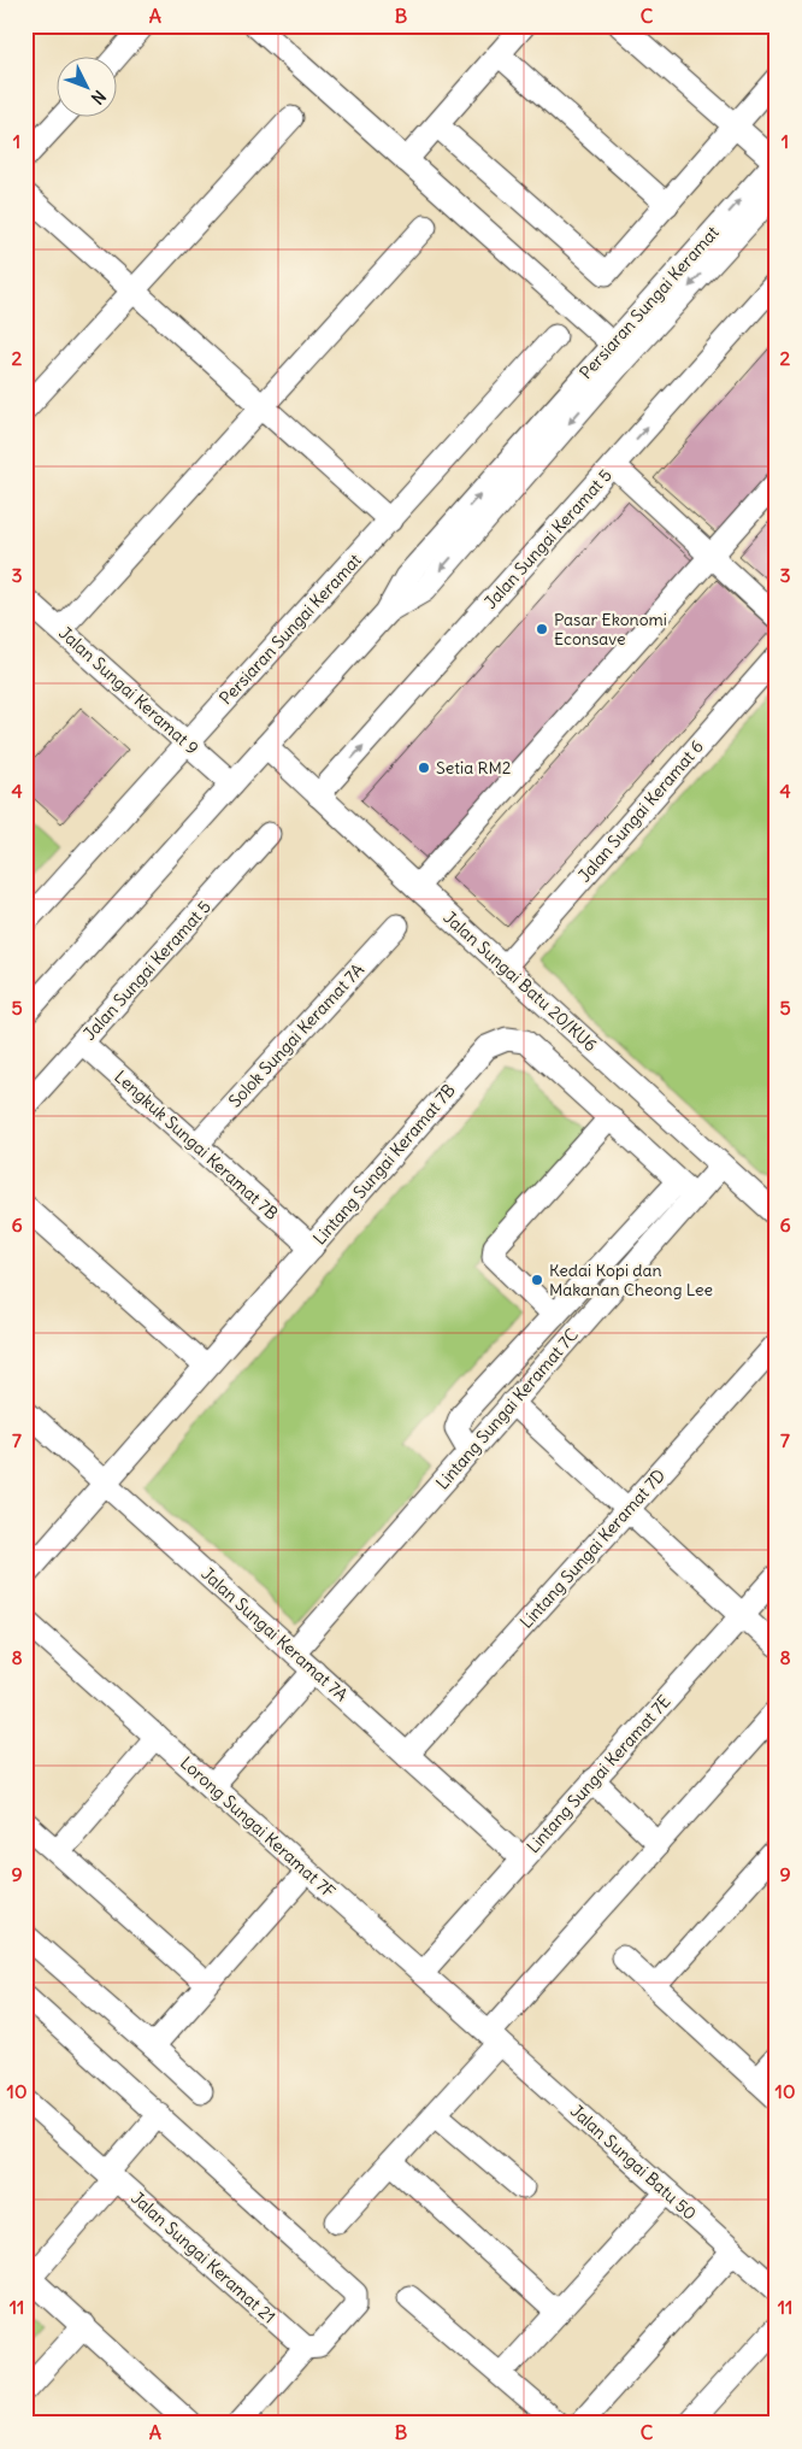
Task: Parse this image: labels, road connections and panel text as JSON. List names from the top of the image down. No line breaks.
{"streets":{"street":["Persiaran Sungai Keramat","Jalan Sungai Keramat 5","Jalan Sungai Keramat 9","Jalan Sungai Keramat 6","Jalan Sungai Batu 20/KU6","Solok Sungai Keramat 7A","Lengkuk Sungai Keramat 7B","Lintang Sungai Keramat 7B","Lintang Sungai Keramat 7C","Lintang Sungai Keramat 7D","Jalan Sungai Keramat 7A","Lintang Sungai Keramat 7E","Lorong Sungai Keramat 7F","Jalan Sungai Batu 50","Jalan Sungai Keramat 21"]},"crossings":[["Persiaran Sungai Keramat","Jalan Sungai Keramat 9"],["Persiaran Sungai Keramat","Jalan Sungai Batu 20/KU6"],["Jalan Sungai Keramat 5","Jalan Sungai Batu 20/KU6"],["Jalan Sungai Keramat 5","Lengkuk Sungai Keramat 7B"],["Jalan Sungai Keramat 6","Jalan Sungai Batu 20/KU6"],["Jalan Sungai Batu 20/KU6","Lintang Sungai Keramat 7C"],["Solok Sungai Keramat 7A","Lengkuk Sungai Keramat 7B"],["Lengkuk Sungai Keramat 7B","Lintang Sungai Keramat 7B"],["Lintang Sungai Keramat 7B","Lintang Sungai Keramat 7C"],["Lintang Sungai Keramat 7B","Jalan Sungai Keramat 7A"],["Lintang Sungai Keramat 7C","Jalan Sungai Keramat 7A"],["Lintang Sungai Keramat 7D","Jalan Sungai Keramat 7A"],["Jalan Sungai Keramat 7A","Lintang Sungai Keramat 7E"],["Lintang Sungai Keramat 7E","Lorong Sungai Keramat 7F"],["Lorong Sungai Keramat 7F","Jalan Sungai Batu 50"]],"places":["Pasar Ekonomi Econsave","Setia RM2","Kedai Kopi dan Makanan Cheong Lee"],"north":"bottom right","grid":{"columns":["A","B","C"],"rows":["1","2","3","4","5","6","7","8","9","10","11"]}}
